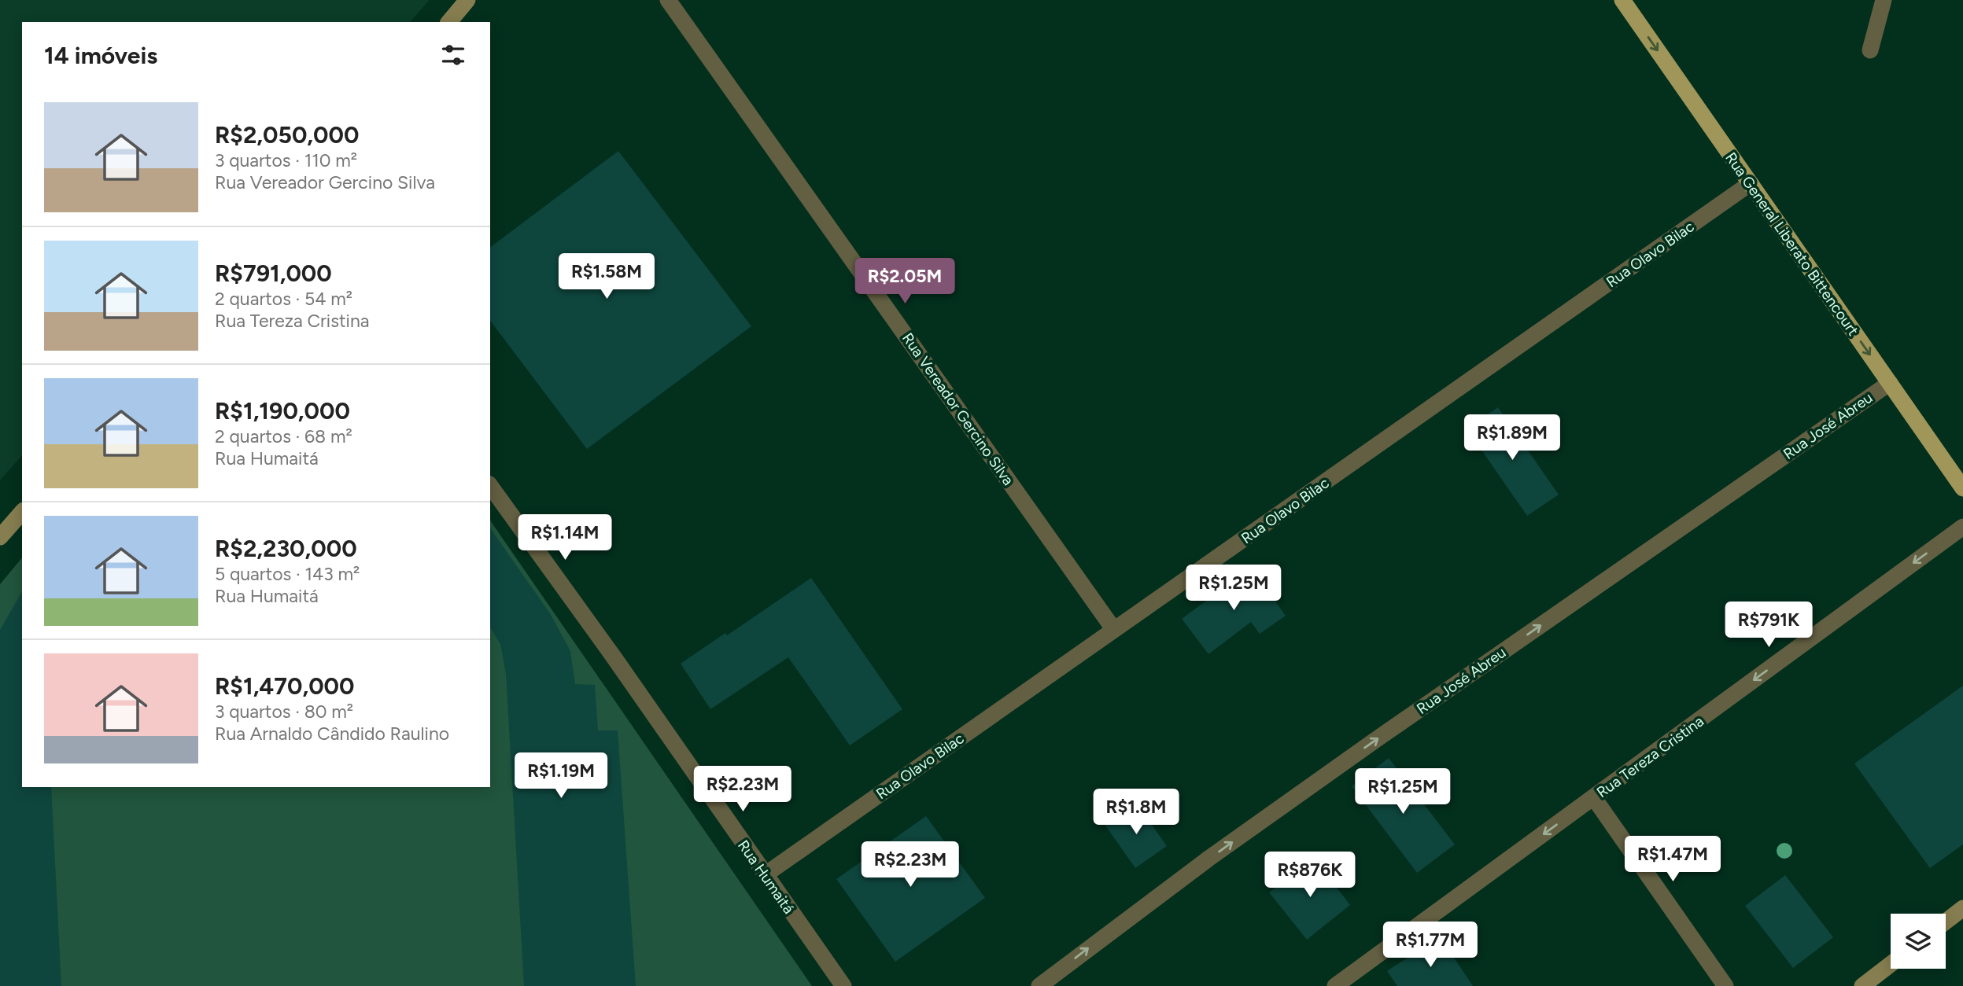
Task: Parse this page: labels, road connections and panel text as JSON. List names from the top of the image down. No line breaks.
{"streets":{"main road":["Rua General Liberato Bittencourt"],"street":["Rua Olavo Bilac","Rua Vereador Gercino Silva","Rua José Abreu","Rua Tereza Cristina","Rua Humaitá"]},"crossings":[["Rua General Liberato Bittencourt","Rua Olavo Bilac"],["Rua General Liberato Bittencourt","Rua José Abreu"],["Rua Olavo Bilac","Rua Vereador Gercino Silva"],["Rua Olavo Bilac","Rua Humaitá"]],"one_way":["Rua General Liberato Bittencourt","Rua José Abreu","Rua Tereza Cristina"],"page":{"heading":"14 imóveis","list":[{"name":"R$2,050,000","note":"3 quartos · 110 m² · Rua Vereador Gercino Silva"},{"name":"R$791,000","note":"2 quartos · 54 m² · Rua Tereza Cristina"},{"name":"R$1,190,000","note":"2 quartos · 68 m² · Rua Humaitá"},{"name":"R$2,230,000","note":"5 quartos · 143 m² · Rua Humaitá"},{"name":"R$1,470,000","note":"3 quartos · 80 m² · Rua Arnaldo Cândido Raulino"}],"price":["R$1.58M","R$2.05M","R$1.89M","R$1.14M","R$1.25M","R$791K","R$1.19M","R$2.23M","R$1.25M","R$1.8M","R$1.47M","R$2.23M","R$876K","R$1.77M"]}}
